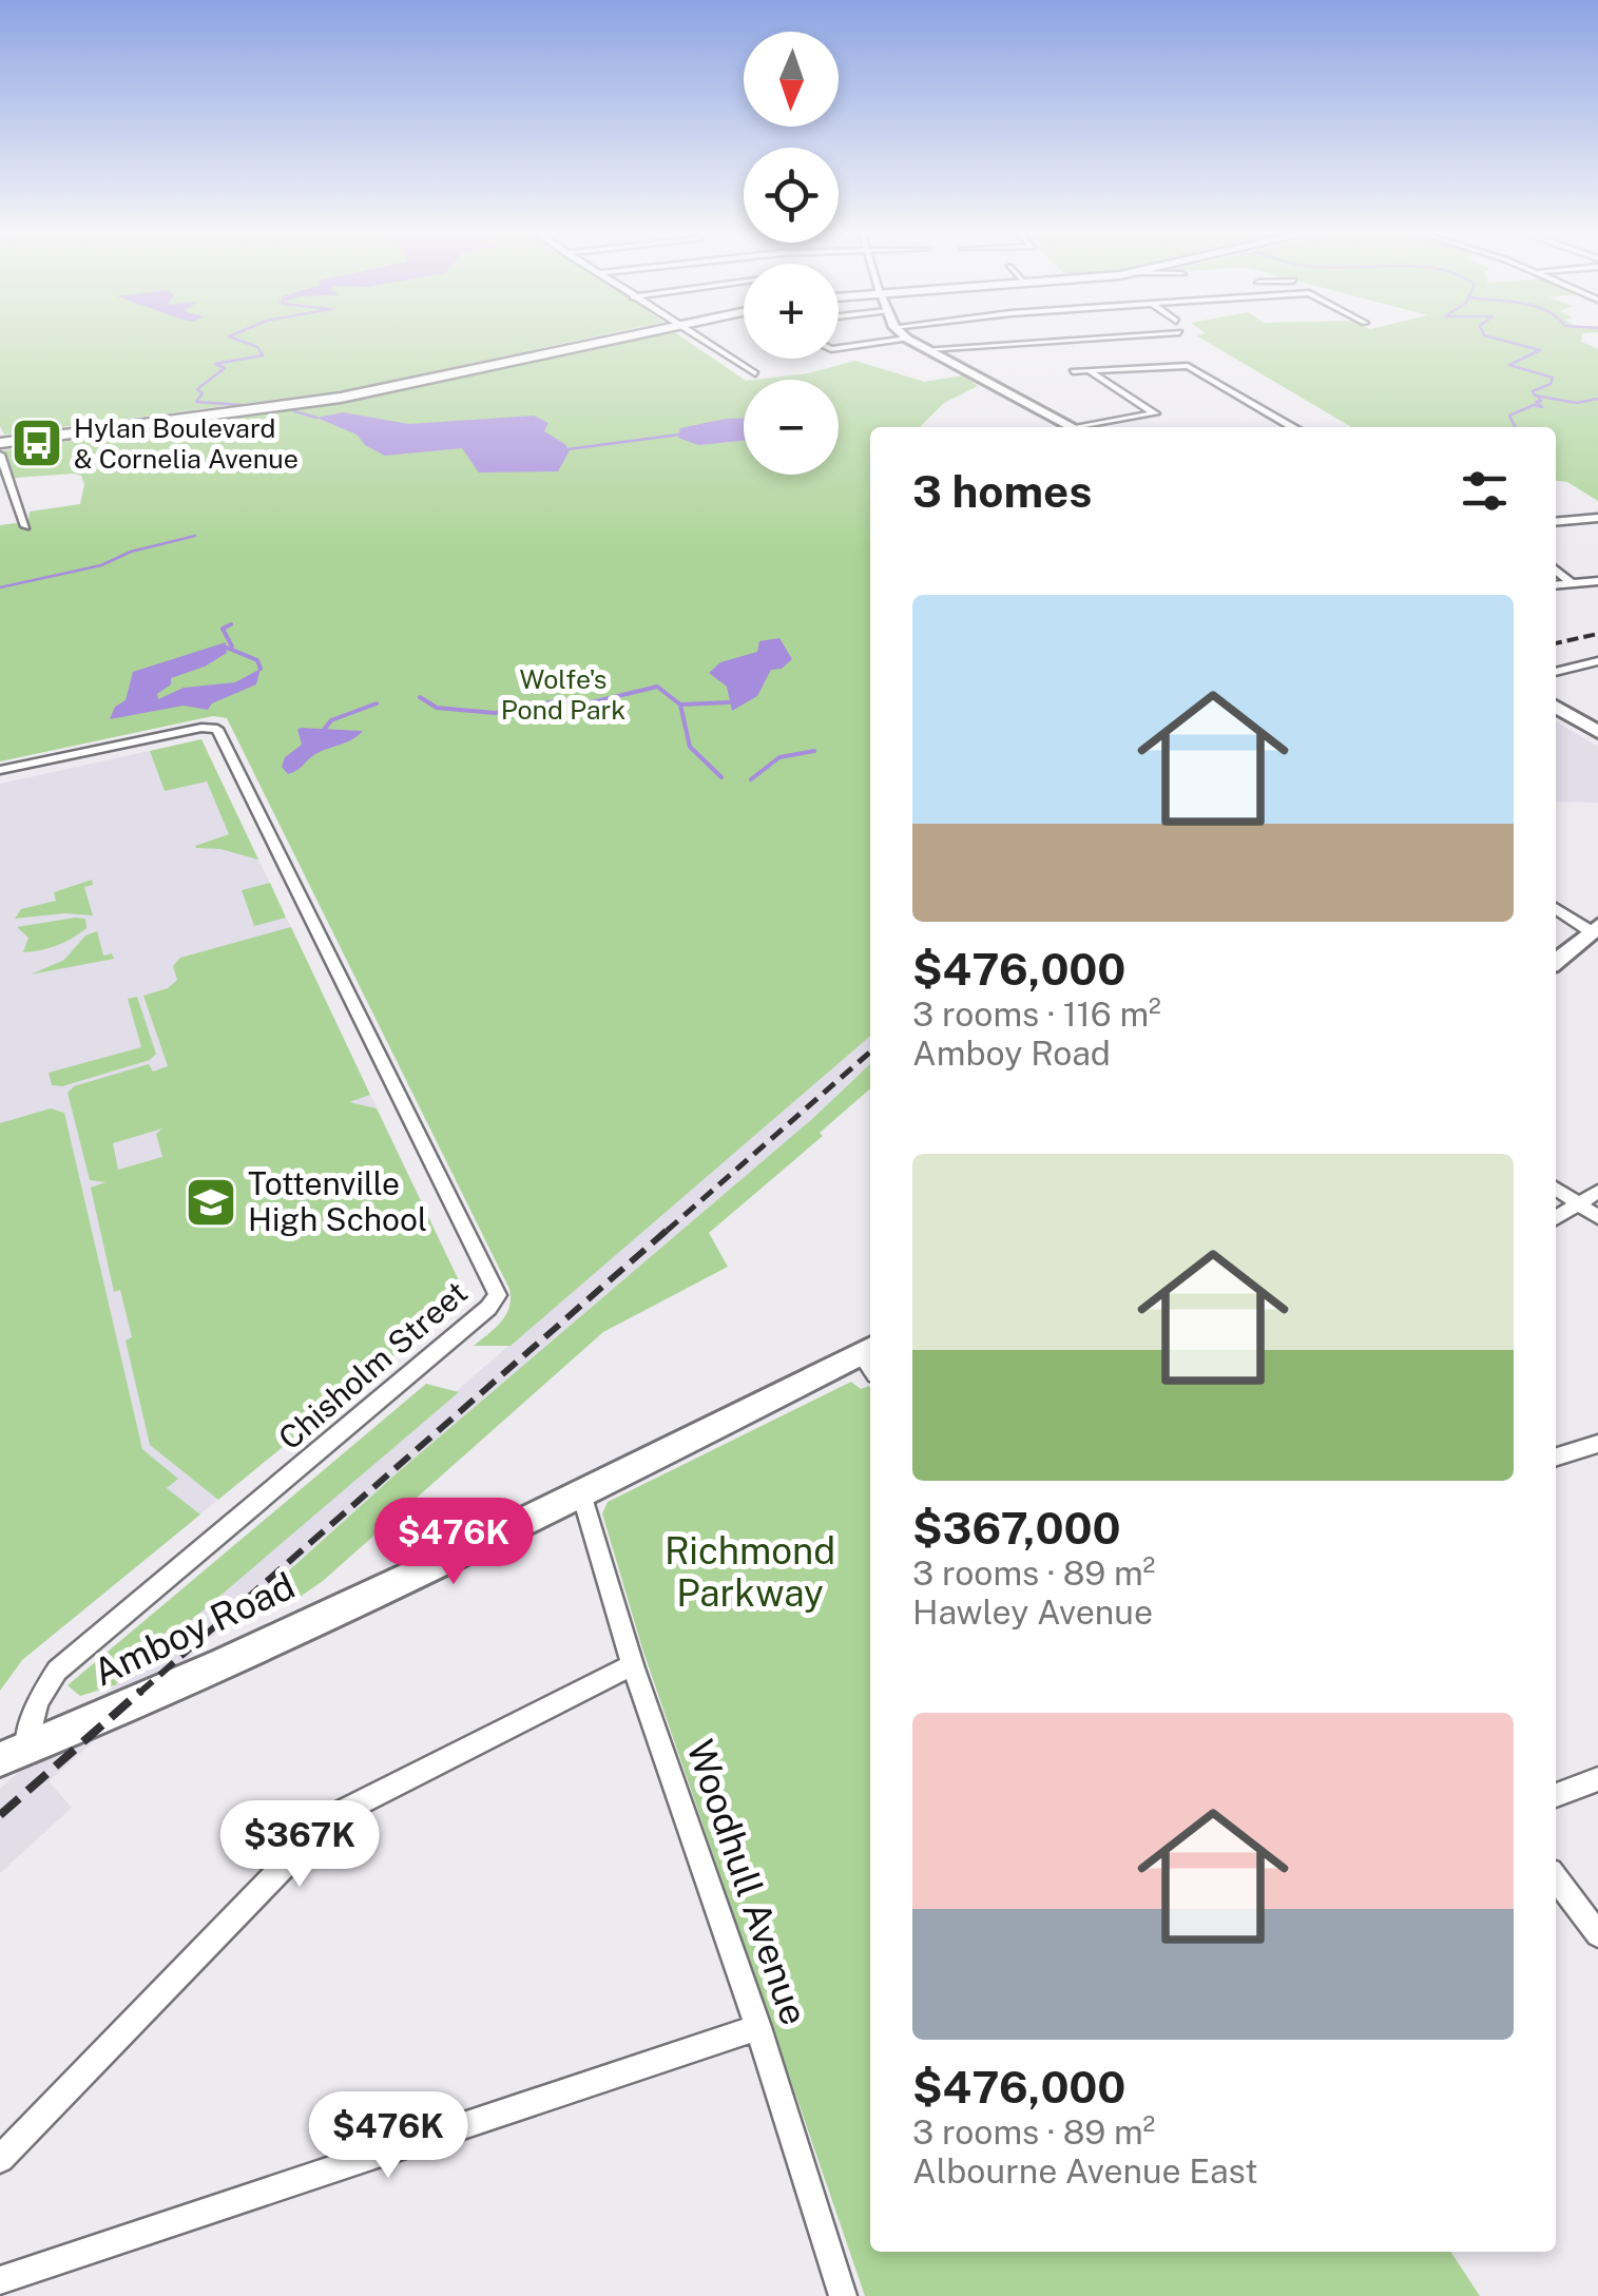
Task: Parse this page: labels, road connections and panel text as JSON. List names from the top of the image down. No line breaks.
{"streets":{"street":["Chisholm Street","Amboy Road","Woodhull Avenue"]},"crossings":[["Chisholm Street","Amboy Road"],["Amboy Road","Woodhull Avenue"]],"parks":["Wolfe's Pond Park","Richmond Parkway"],"places":{"bus stop":["Hylan Boulevard & Cornelia Avenue"],"school or university":["Tottenville High School"]},"north":"bottom","page":{"map_buttons":["+","−"],"heading":"3 homes","list":[{"name":"$476,000","note":"3 rooms · 116 m² · Amboy Road"},{"name":"$367,000","note":"3 rooms · 89 m² · Hawley Avenue"},{"name":"$476,000","note":"3 rooms · 89 m² · Albourne Avenue East"}],"price":["$476K","$367K","$476K"]}}
